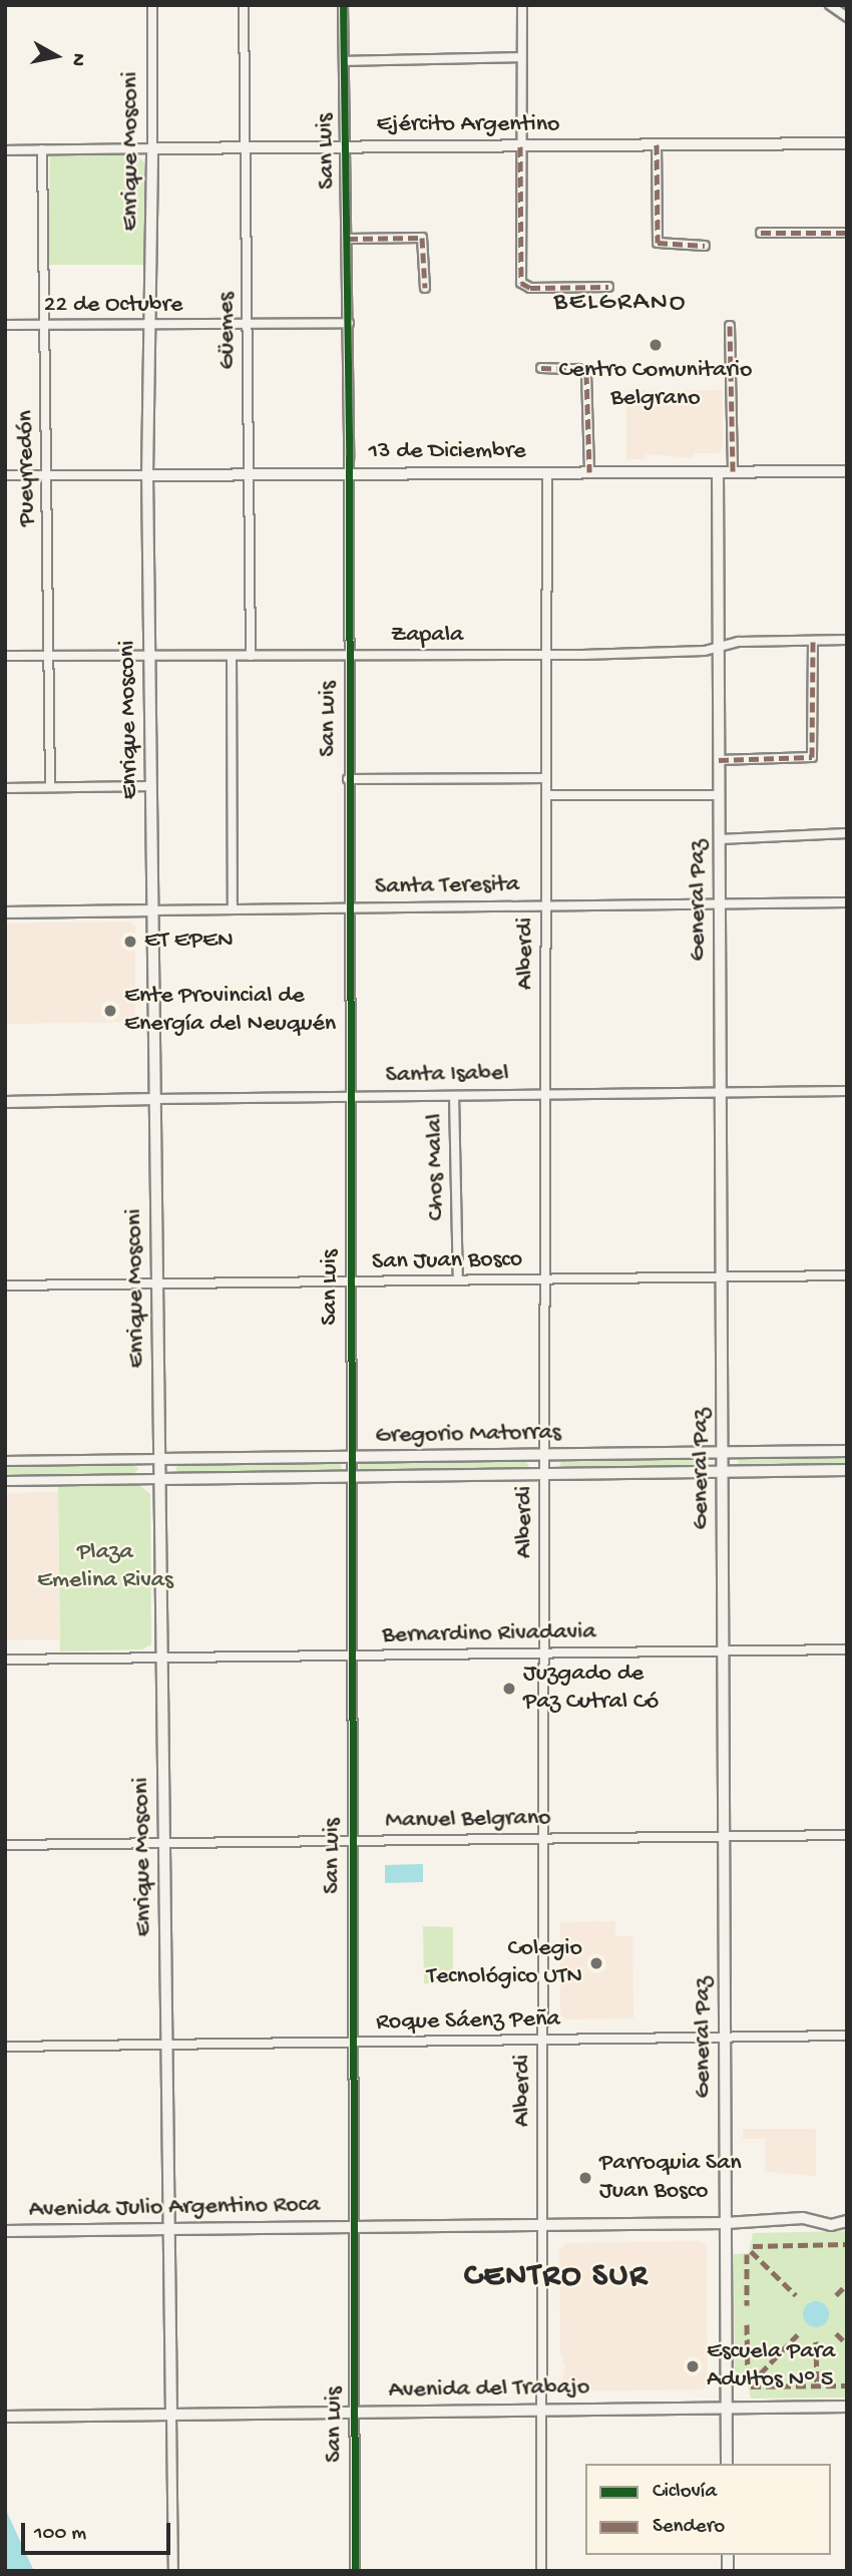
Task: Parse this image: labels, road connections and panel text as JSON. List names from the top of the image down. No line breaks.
{"streets":{"main road":["Ejército Argentino","Enrique Mosconi","Santa Teresita","Santa Isabel","Gregorio Matorras","Avenida Julio Argentino Roca","Avenida del Trabajo"],"street":["San Luis","22 de Octubre","Güemes","13 de Diciembre","Pueyrredón","Zapala","General Paz","Alberdi","Chos Malal","San Juan Bosco","Bernardino Rivadavia","Manuel Belgrano","Roque Sáenz Peña"]},"crossings":[["Ejército Argentino","Enrique Mosconi"],["Ejército Argentino","San Luis"],["Ejército Argentino","Güemes"],["Ejército Argentino","Pueyrredón"],["Enrique Mosconi","22 de Octubre"],["Enrique Mosconi","13 de Diciembre"],["Enrique Mosconi","Zapala"],["Enrique Mosconi","Santa Teresita"],["Enrique Mosconi","Santa Isabel"],["Enrique Mosconi","San Juan Bosco"],["Enrique Mosconi","Gregorio Matorras"],["Enrique Mosconi","Bernardino Rivadavia"],["Enrique Mosconi","Manuel Belgrano"],["Enrique Mosconi","Roque Sáenz Peña"],["Enrique Mosconi","Avenida Julio Argentino Roca"],["Enrique Mosconi","Avenida del Trabajo"],["San Luis","22 de Octubre"],["San Luis","13 de Diciembre"],["San Luis","Zapala"],["San Luis","Santa Teresita"],["San Luis","Santa Isabel"],["San Luis","San Juan Bosco"],["San Luis","Gregorio Matorras"],["San Luis","Bernardino Rivadavia"],["San Luis","Manuel Belgrano"],["San Luis","Roque Sáenz Peña"],["San Luis","Avenida Julio Argentino Roca"],["San Luis","Avenida del Trabajo"],["22 de Octubre","Güemes"],["22 de Octubre","Pueyrredón"],["Güemes","13 de Diciembre"],["Güemes","Zapala"],["13 de Diciembre","Pueyrredón"],["13 de Diciembre","General Paz"],["13 de Diciembre","Alberdi"],["Pueyrredón","Zapala"],["Zapala","General Paz"],["Zapala","Alberdi"],["Santa Teresita","General Paz"],["Santa Teresita","Alberdi"],["General Paz","Santa Isabel"],["General Paz","San Juan Bosco"],["General Paz","Gregorio Matorras"],["General Paz","Bernardino Rivadavia"],["General Paz","Manuel Belgrano"],["General Paz","Roque Sáenz Peña"],["General Paz","Avenida Julio Argentino Roca"],["General Paz","Avenida del Trabajo"],["Alberdi","Santa Isabel"],["Alberdi","San Juan Bosco"],["Alberdi","Gregorio Matorras"],["Alberdi","Bernardino Rivadavia"],["Alberdi","Manuel Belgrano"],["Alberdi","Roque Sáenz Peña"],["Alberdi","Avenida Julio Argentino Roca"],["Alberdi","Avenida del Trabajo"],["Santa Isabel","Chos Malal"],["Chos Malal","San Juan Bosco"]],"districts":["BELGRANO","CENTRO SUR"],"parks":["Plaza Emelina Rivas"],"places":["Centro Comunitario Belgrano","ET EPEN","Ente Provincial de Energía del Neuquén","Juzgado de Paz Cutral Có","Colegio Tecnológico UTN","Parroquia San Juan Bosco","Escuela Para Adultos N° 5"],"legend":["Ciclovía","Sendero"],"scale_bar":"100 m","north":"right"}
